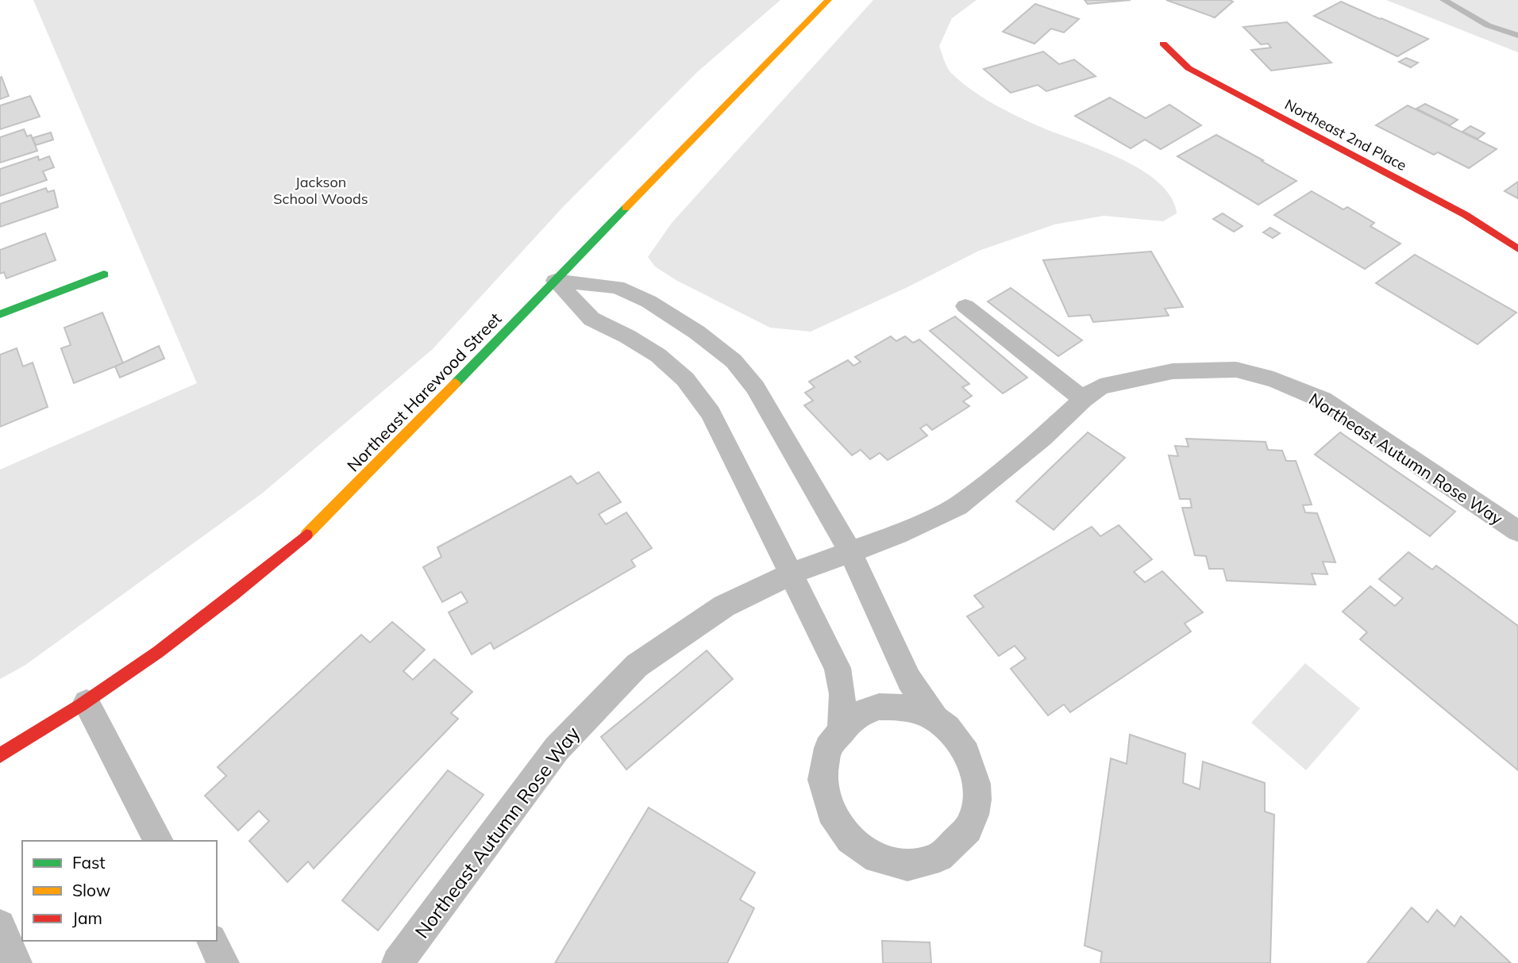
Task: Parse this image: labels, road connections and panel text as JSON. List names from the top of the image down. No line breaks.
{"streets":{"street":["Northeast 2nd Place","Northeast Harewood Street"],"lane":["Northeast Autumn Rose Way"]},"parks":["Jackson School Woods"],"legend":["Fast","Slow","Jam"]}
